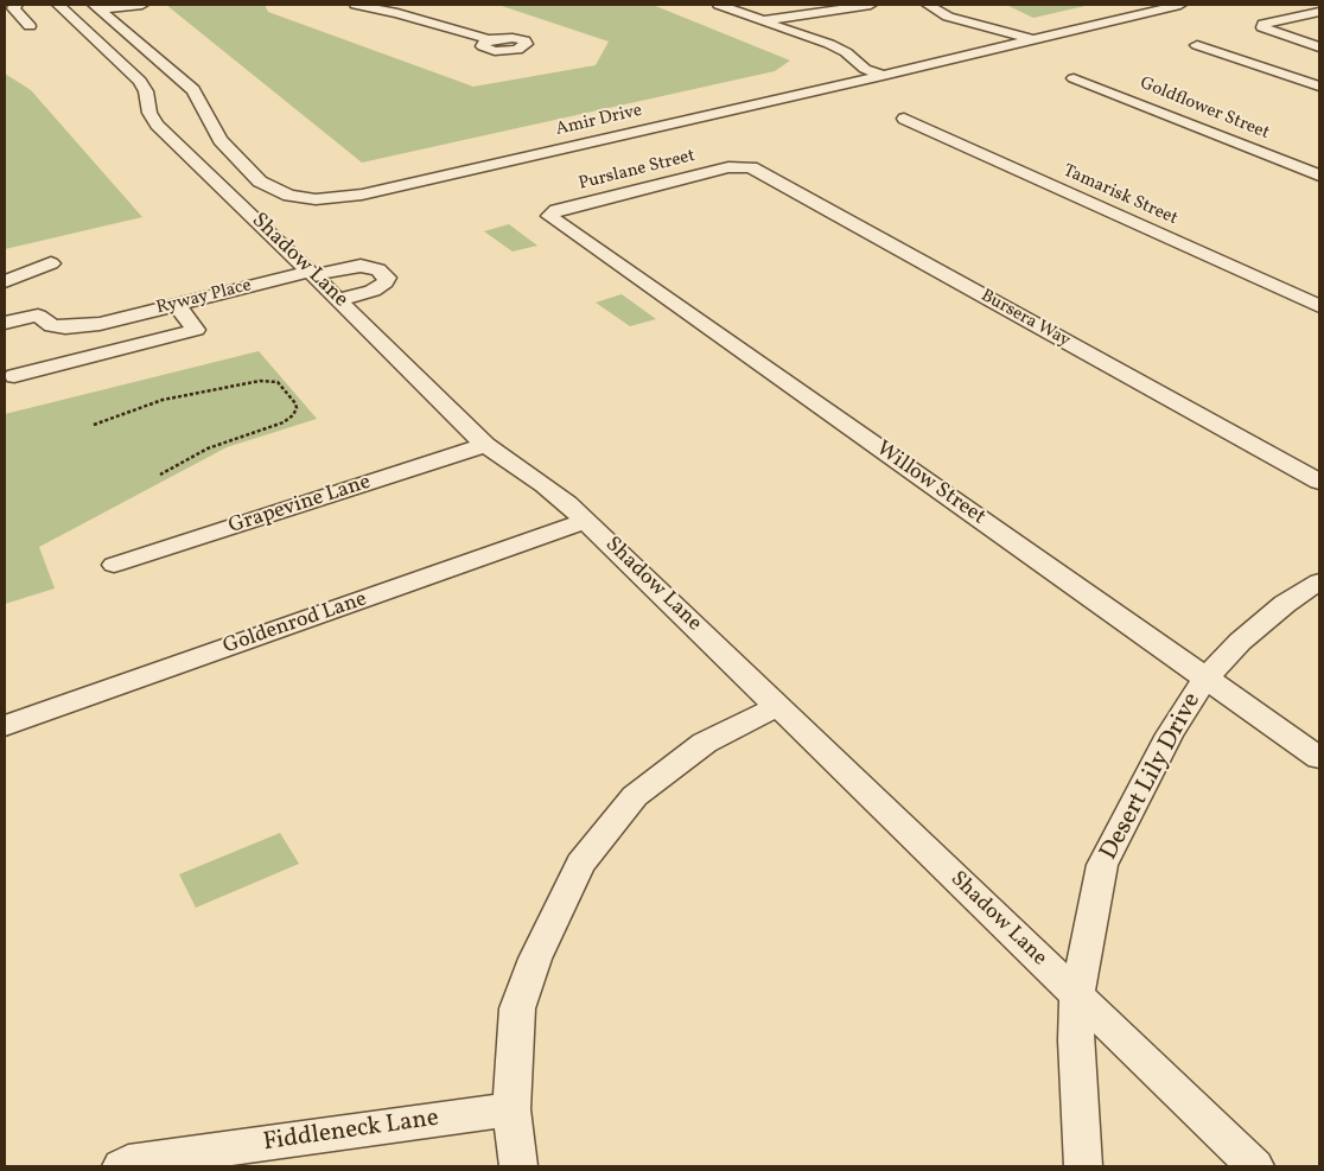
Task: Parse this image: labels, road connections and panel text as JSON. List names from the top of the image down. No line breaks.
{"streets":{"street":["Goldflower Street","Amir Drive","Purslane Street","Tamarisk Street","Shadow Lane","Ryway Place","Bursera Way","Willow Street","Grapevine Lane","Goldenrod Lane","Desert Lily Drive","Fiddleneck Lane"]},"crossings":[["Purslane Street","Bursera Way"],["Purslane Street","Willow Street"],["Shadow Lane","Ryway Place"],["Shadow Lane","Grapevine Lane"],["Shadow Lane","Goldenrod Lane"],["Shadow Lane","Desert Lily Drive"],["Willow Street","Desert Lily Drive"]]}
